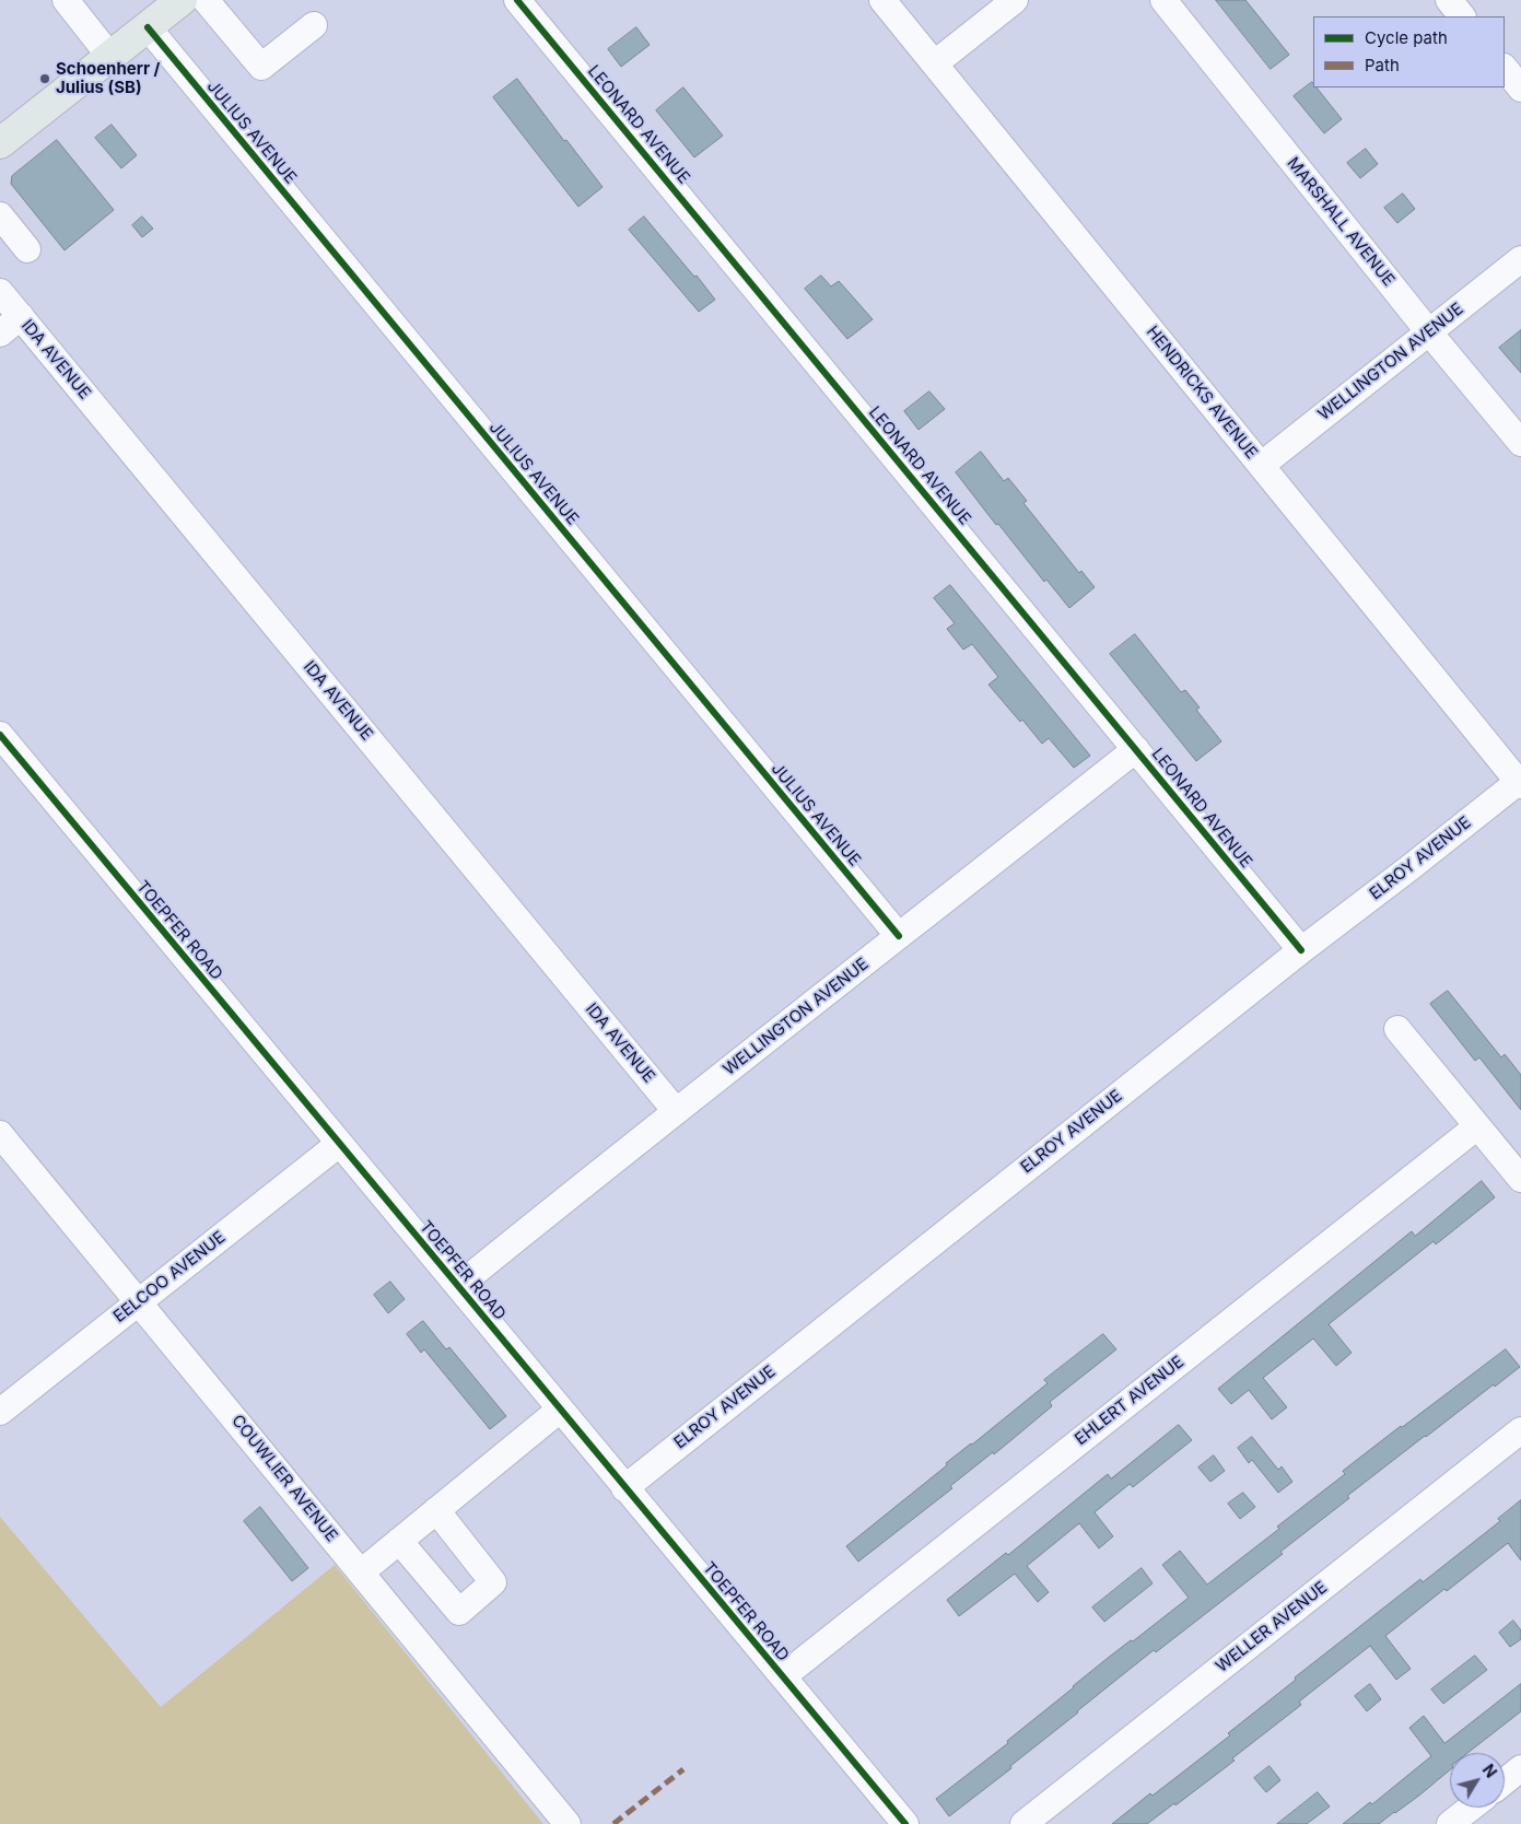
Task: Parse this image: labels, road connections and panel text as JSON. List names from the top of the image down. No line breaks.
{"streets":{"street":["LEONARD AVENUE","JULIUS AVENUE","MARSHALL AVENUE","IDA AVENUE","WELLINGTON AVENUE","HENDRICKS AVENUE","ELROY AVENUE","TOEPFER ROAD","EELCOO AVENUE","EHLERT AVENUE","COUWLIER AVENUE","WELLER AVENUE"]},"crossings":[["LEONARD AVENUE","WELLINGTON AVENUE"],["LEONARD AVENUE","ELROY AVENUE"],["JULIUS AVENUE","WELLINGTON AVENUE"],["MARSHALL AVENUE","WELLINGTON AVENUE"],["IDA AVENUE","WELLINGTON AVENUE"],["WELLINGTON AVENUE","HENDRICKS AVENUE"],["WELLINGTON AVENUE","TOEPFER ROAD"],["HENDRICKS AVENUE","ELROY AVENUE"],["ELROY AVENUE","TOEPFER ROAD"],["TOEPFER ROAD","EELCOO AVENUE"],["TOEPFER ROAD","EHLERT AVENUE"],["EELCOO AVENUE","COUWLIER AVENUE"]],"places":["Schoenherr / Julius (SB)"],"legend":["Cycle path","Path"],"north":"top right"}
